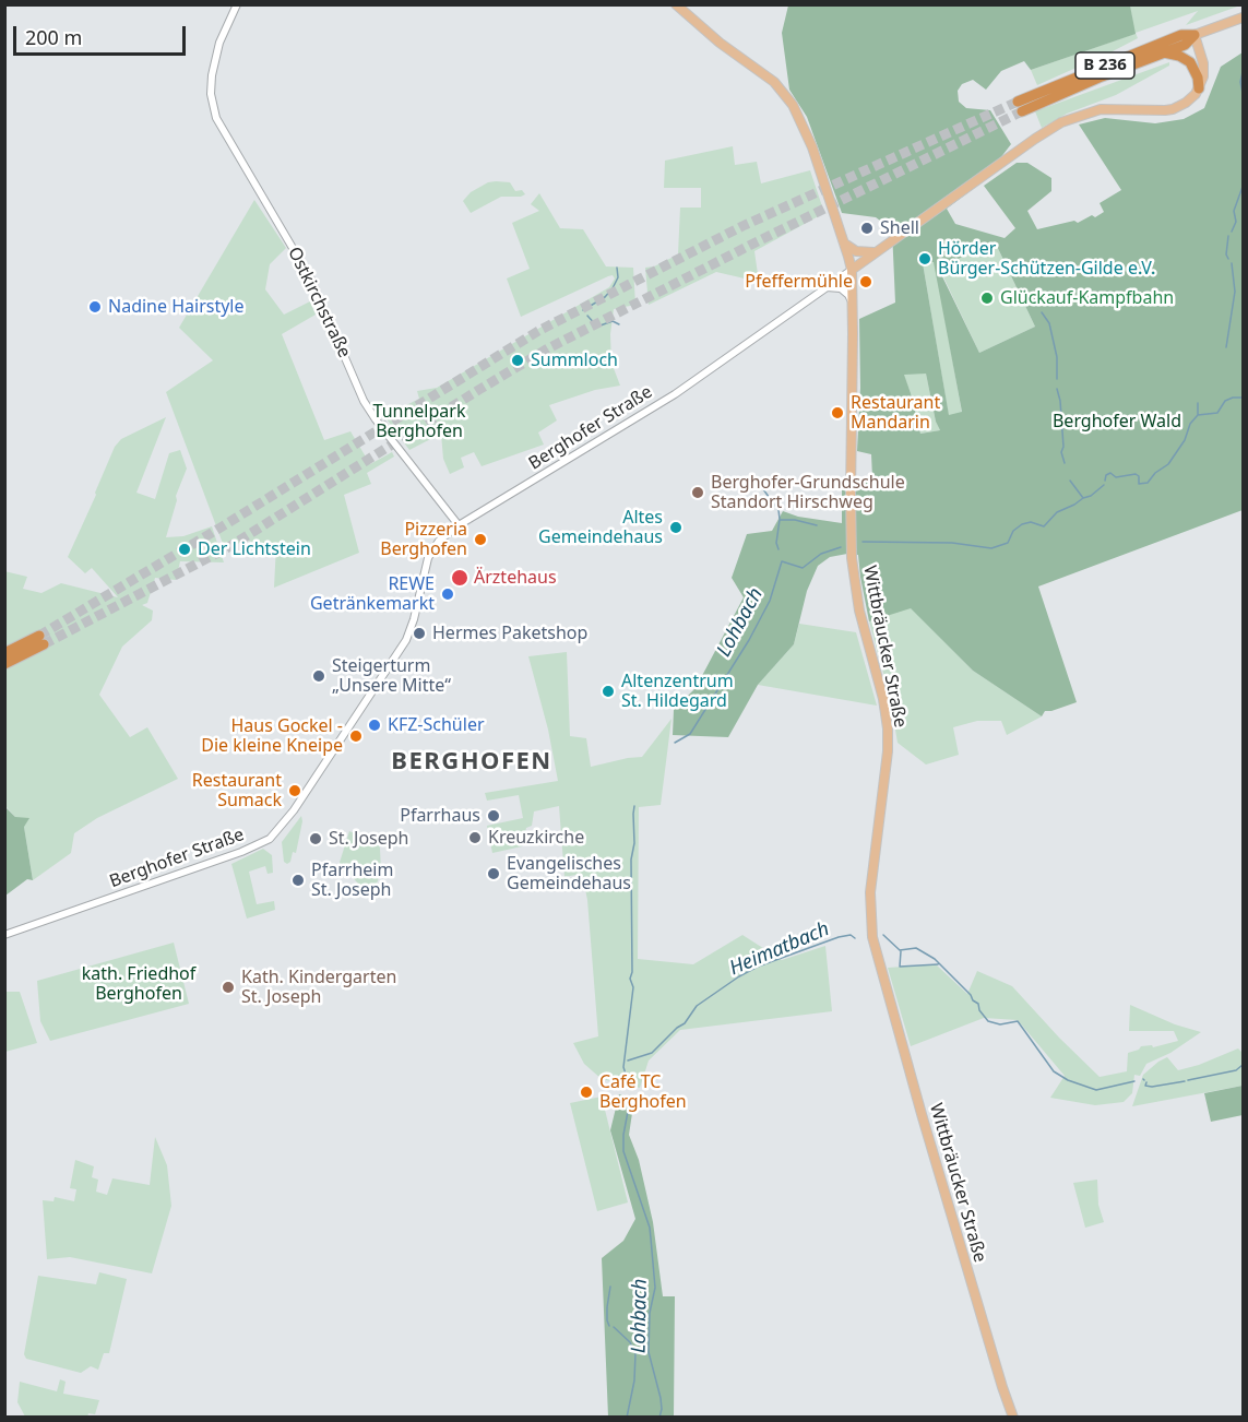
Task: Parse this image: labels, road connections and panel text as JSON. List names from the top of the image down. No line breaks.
{"streets":{"highway":["B 236"],"main road":["Berghofer Straße","Wittbräucker Straße"],"street":["Ostkirchstraße"]},"crossings":[["Ostkirchstraße","Berghofer Straße"],["Berghofer Straße","Wittbräucker Straße"]],"districts":["BERGHOFEN"],"water":["Lohbach","Heimatbach"],"parks":["Tunnelpark Berghofen","Berghofer Wald","kath. Friedhof Berghofen"],"places":["Shell","Hörder Bürger-Schützen-Gilde e.V.","Pfeffermühle","Glückauf-Kampfbahn","Nadine Hairstyle","Summloch","Restaurant Mandarin","Berghofer-Grundschule Standort Hirschweg","Altes Gemeindehaus","Pizzeria Berghofen","Der Lichtstein","Ärztehaus","REWE Getränkemarkt","Hermes Paketshop","Steigerturm „Unsere Mitte“","Altenzentrum St. Hildegard","KFZ-Schüler","Haus Gockel - Die kleine Kneipe","Restaurant Sumack","Pfarrhaus","Kreuzkirche","St. Joseph","Evangelisches Gemeindehaus","Pfarrheim St. Joseph","Kath. Kindergarten St. Joseph","Café TC Berghofen"],"scale_bar":"200 m"}
